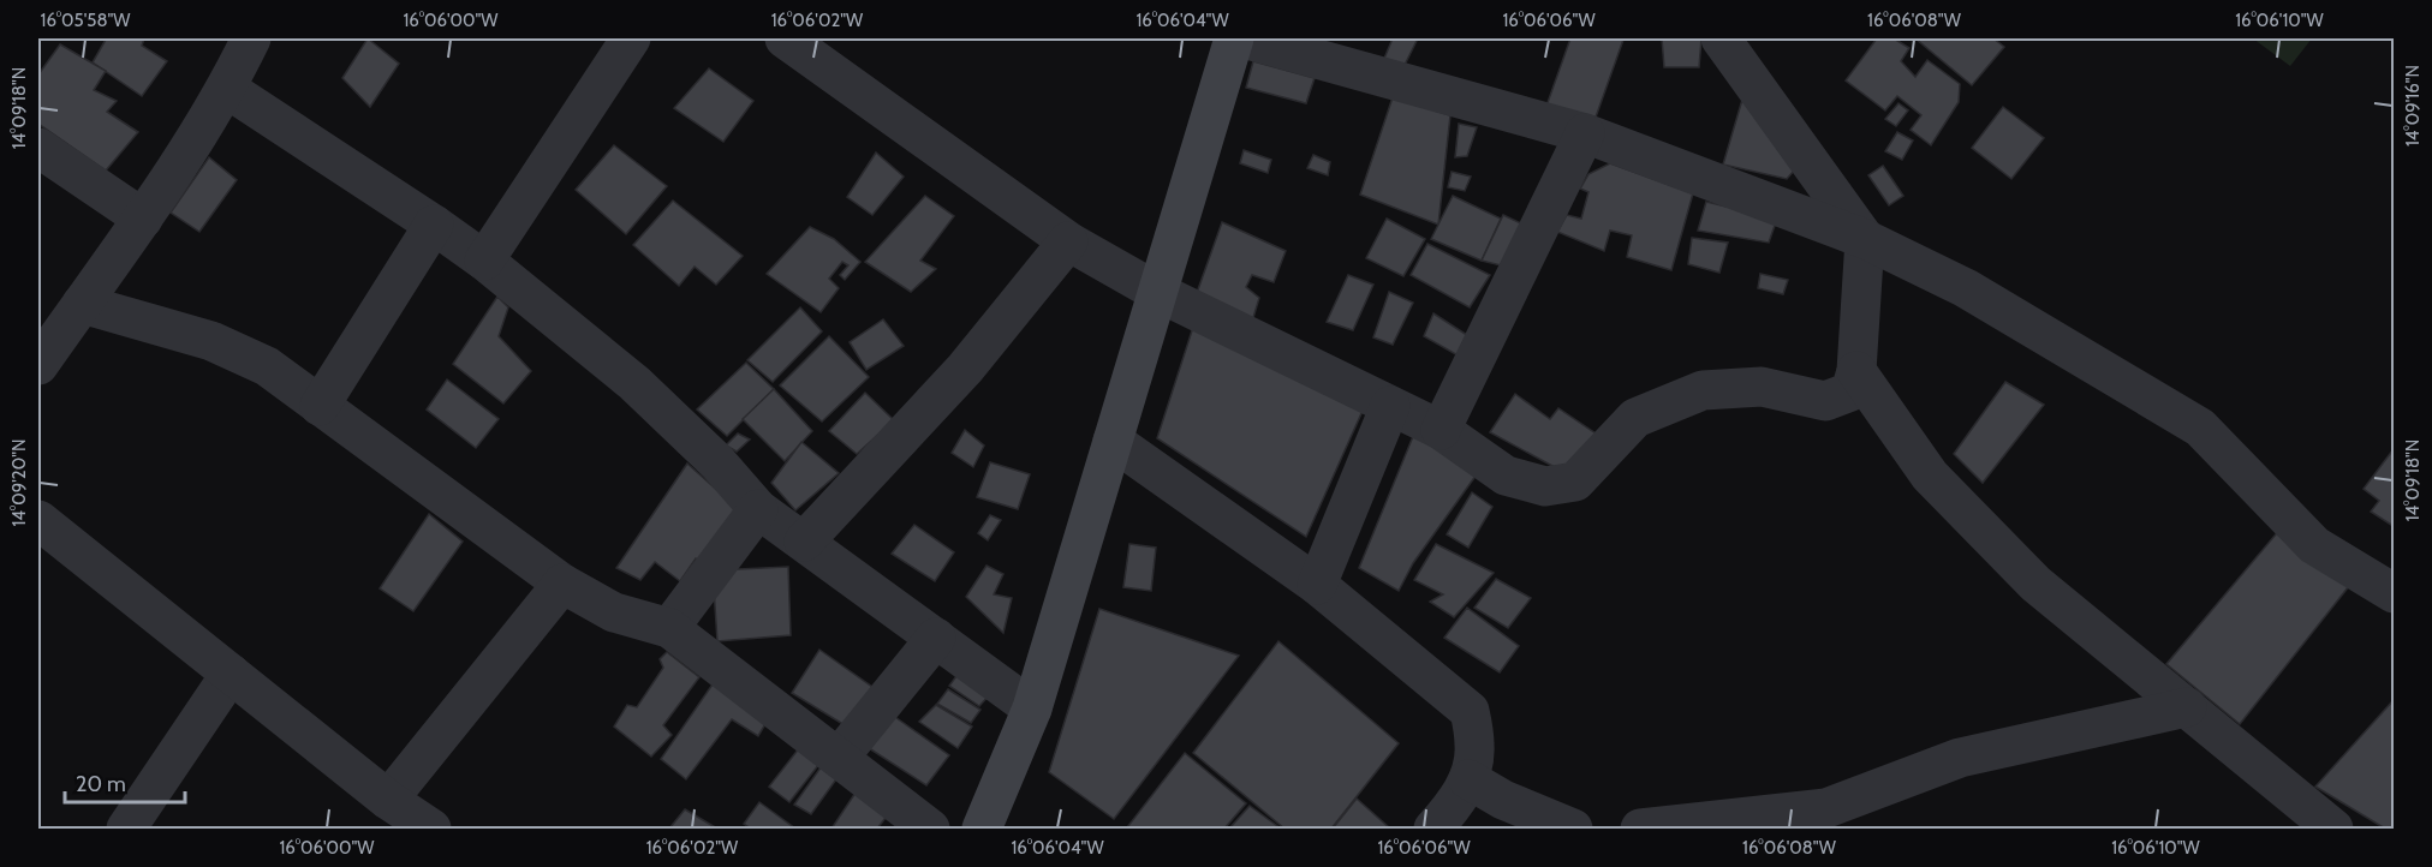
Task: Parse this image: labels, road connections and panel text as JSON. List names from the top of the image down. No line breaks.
{"scale_bar":"20 m","coordinates":["16°05'58\"W","16°06'00\"W","16°06'02\"W","16°06'04\"W","16°06'06\"W","16°06'08\"W","16°06'10\"W","14°09'16\"N","14°09'18\"N","14°09'20\"N"]}
